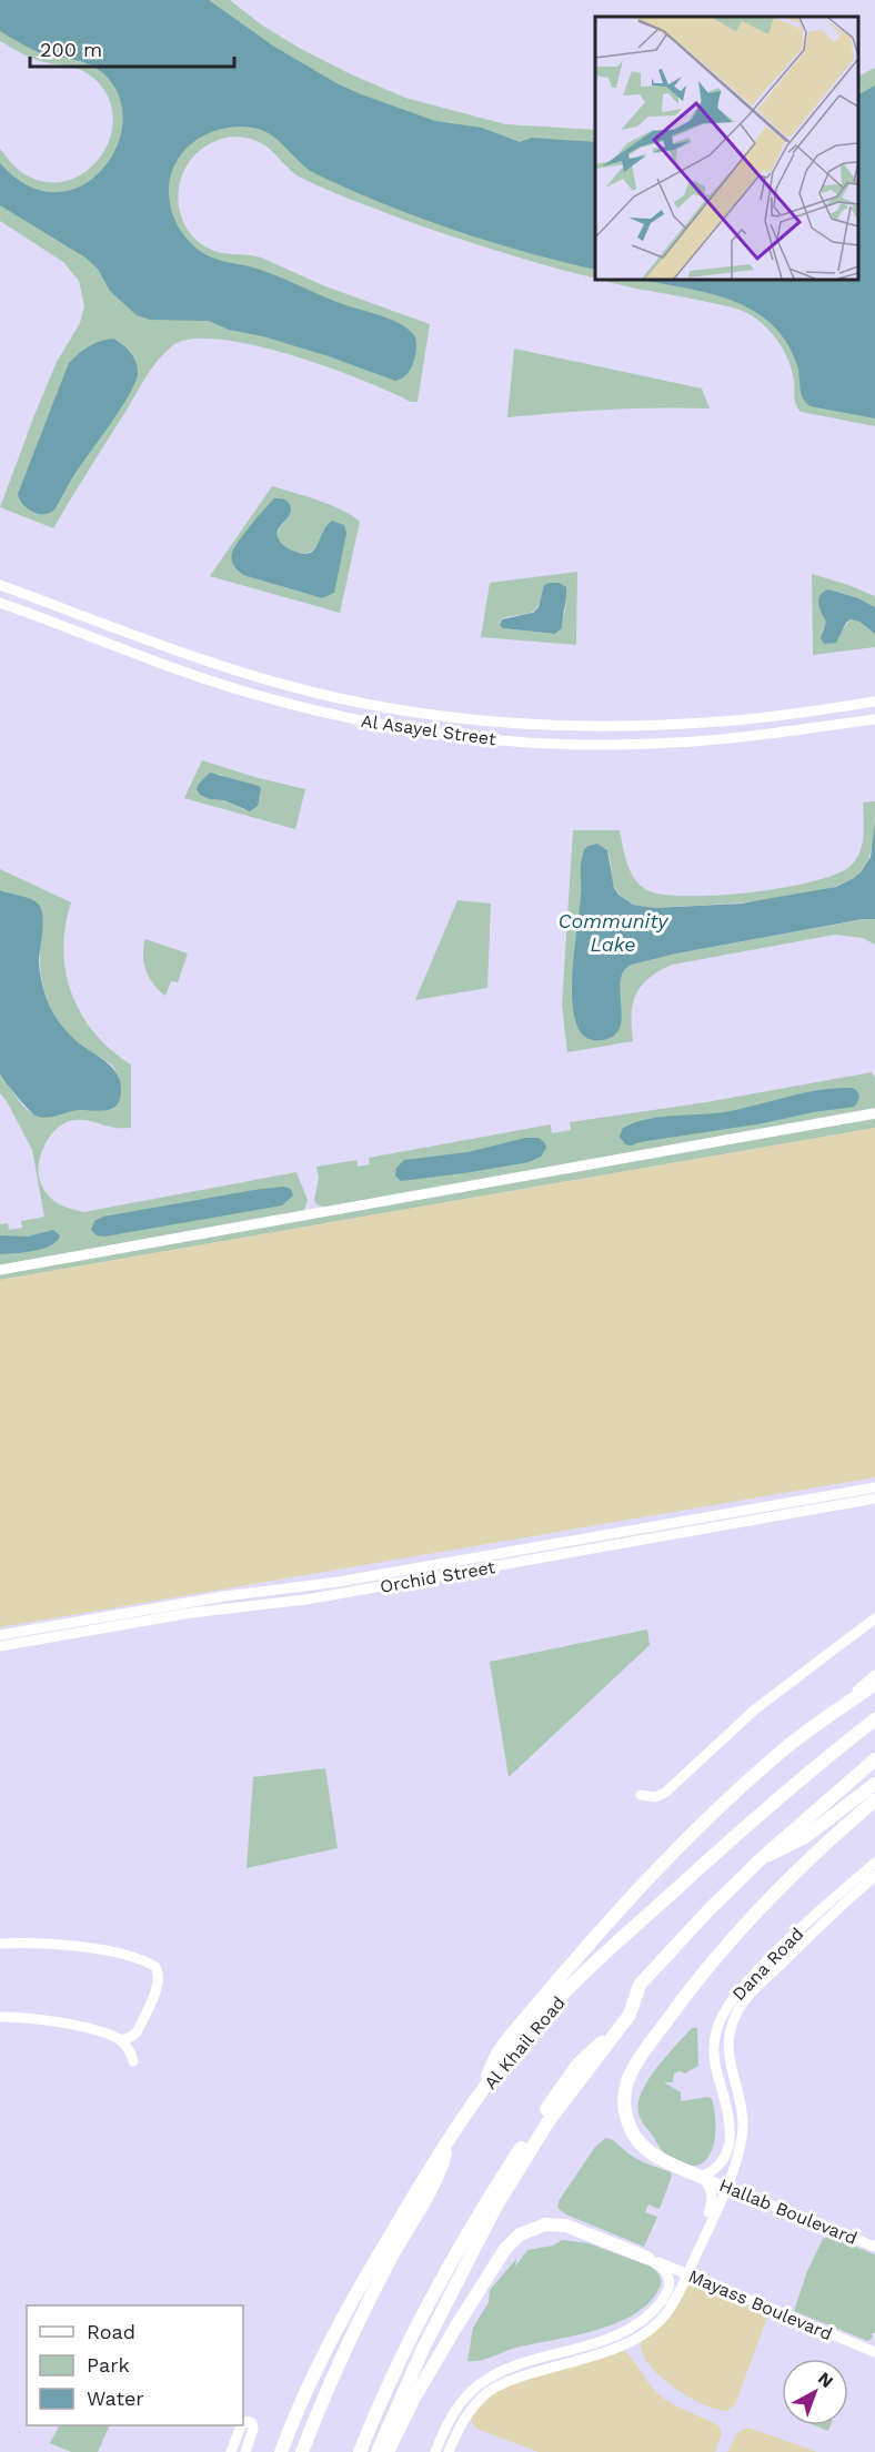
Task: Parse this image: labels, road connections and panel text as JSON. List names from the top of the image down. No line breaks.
{"streets":{"highway":["Al Khail Road"],"street":["Al Asayel Street","Orchid Street","Dana Road","Hallab Boulevard","Mayass Boulevard"]},"crossings":[["Dana Road","Hallab Boulevard"],["Dana Road","Mayass Boulevard"]],"water":["Community Lake"],"legend":["Road","Park","Water"],"scale_bar":"200 m","north":"top right"}
